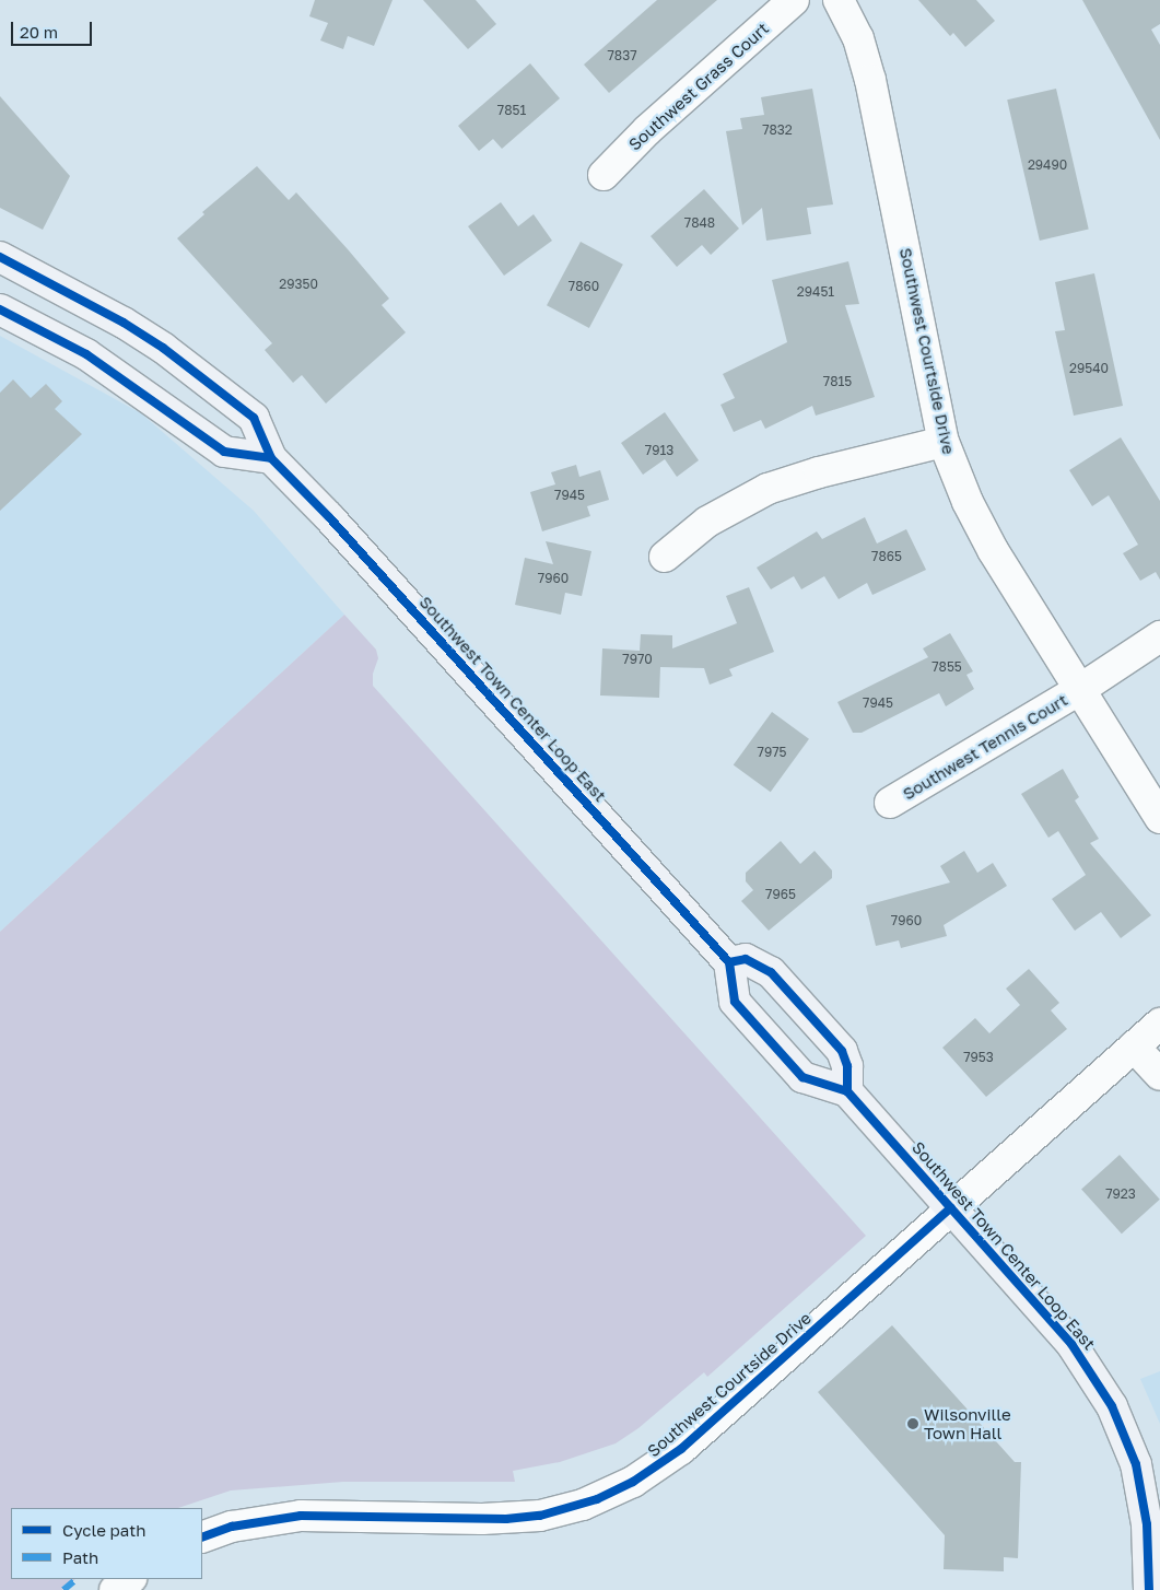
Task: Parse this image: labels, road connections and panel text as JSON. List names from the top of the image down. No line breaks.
{"streets":{"main road":["Southwest Town Center Loop East"],"street":["Southwest Grass Court","Southwest Courtside Drive","Southwest Tennis Court"]},"crossings":[["Southwest Courtside Drive","Southwest Town Center Loop East"],["Southwest Courtside Drive","Southwest Tennis Court"]],"places":["Wilsonville Town Hall"],"house_numbers":["7837","7851","7832","29490","7848","29350","7860","29451","29540","7815","7913","7945","7865","7960","7970","7855","7945","7975","7965","7960","7953","7923"],"legend":["Cycle path","Path"],"scale_bar":"20 m"}
